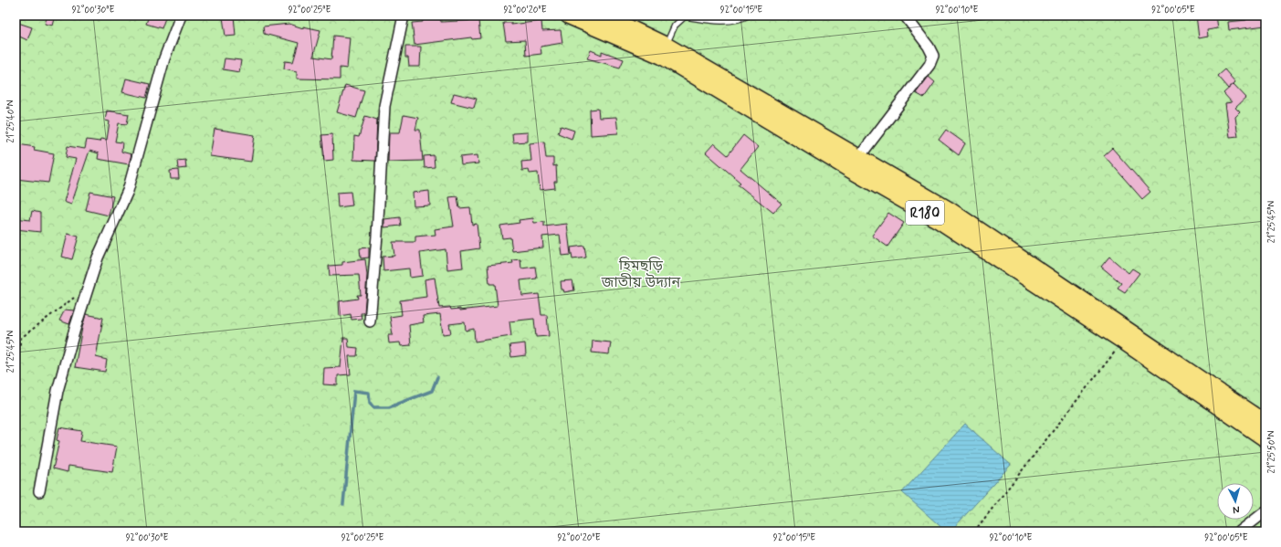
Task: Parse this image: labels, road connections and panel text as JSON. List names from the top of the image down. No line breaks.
{"streets":{"main road":["R180"]},"parks":["হিমছড়ি জাতীয় উদ্যান"],"north":"bottom","coordinates":["92°00'30\"E","92°00'25\"E","92°00'20\"E","92°00'15\"E","92°00'10\"E","92°00'05\"E","21°25'40\"N","21°25'45\"N","21°25'50\"N"]}
